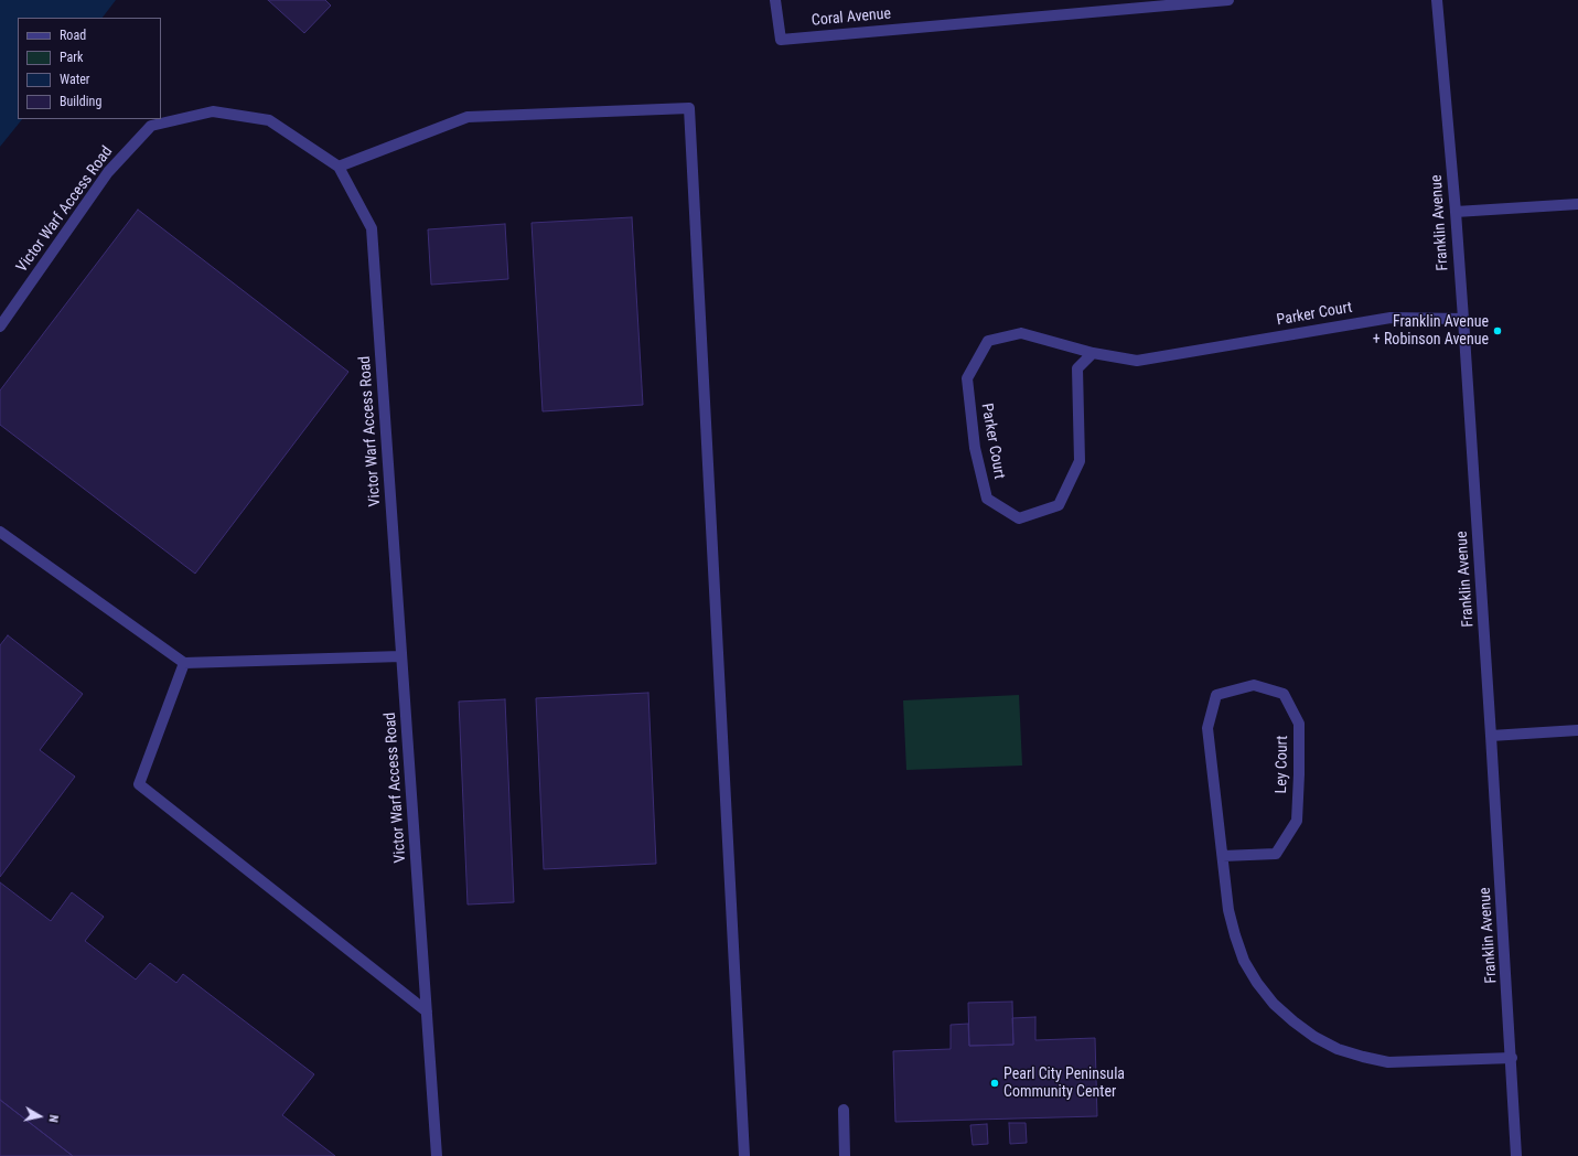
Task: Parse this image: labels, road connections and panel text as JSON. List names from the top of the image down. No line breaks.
{"streets":{"street":["Coral Avenue","Victor Warf Access Road","Franklin Avenue","Parker Court","Ley Court"]},"crossings":[["Franklin Avenue","Parker Court"],["Franklin Avenue","Ley Court"]],"places":["Franklin Avenue + Robinson Avenue","Pearl City Peninsula Community Center"],"legend":["Road","Park","Water","Building"],"north":"right"}
